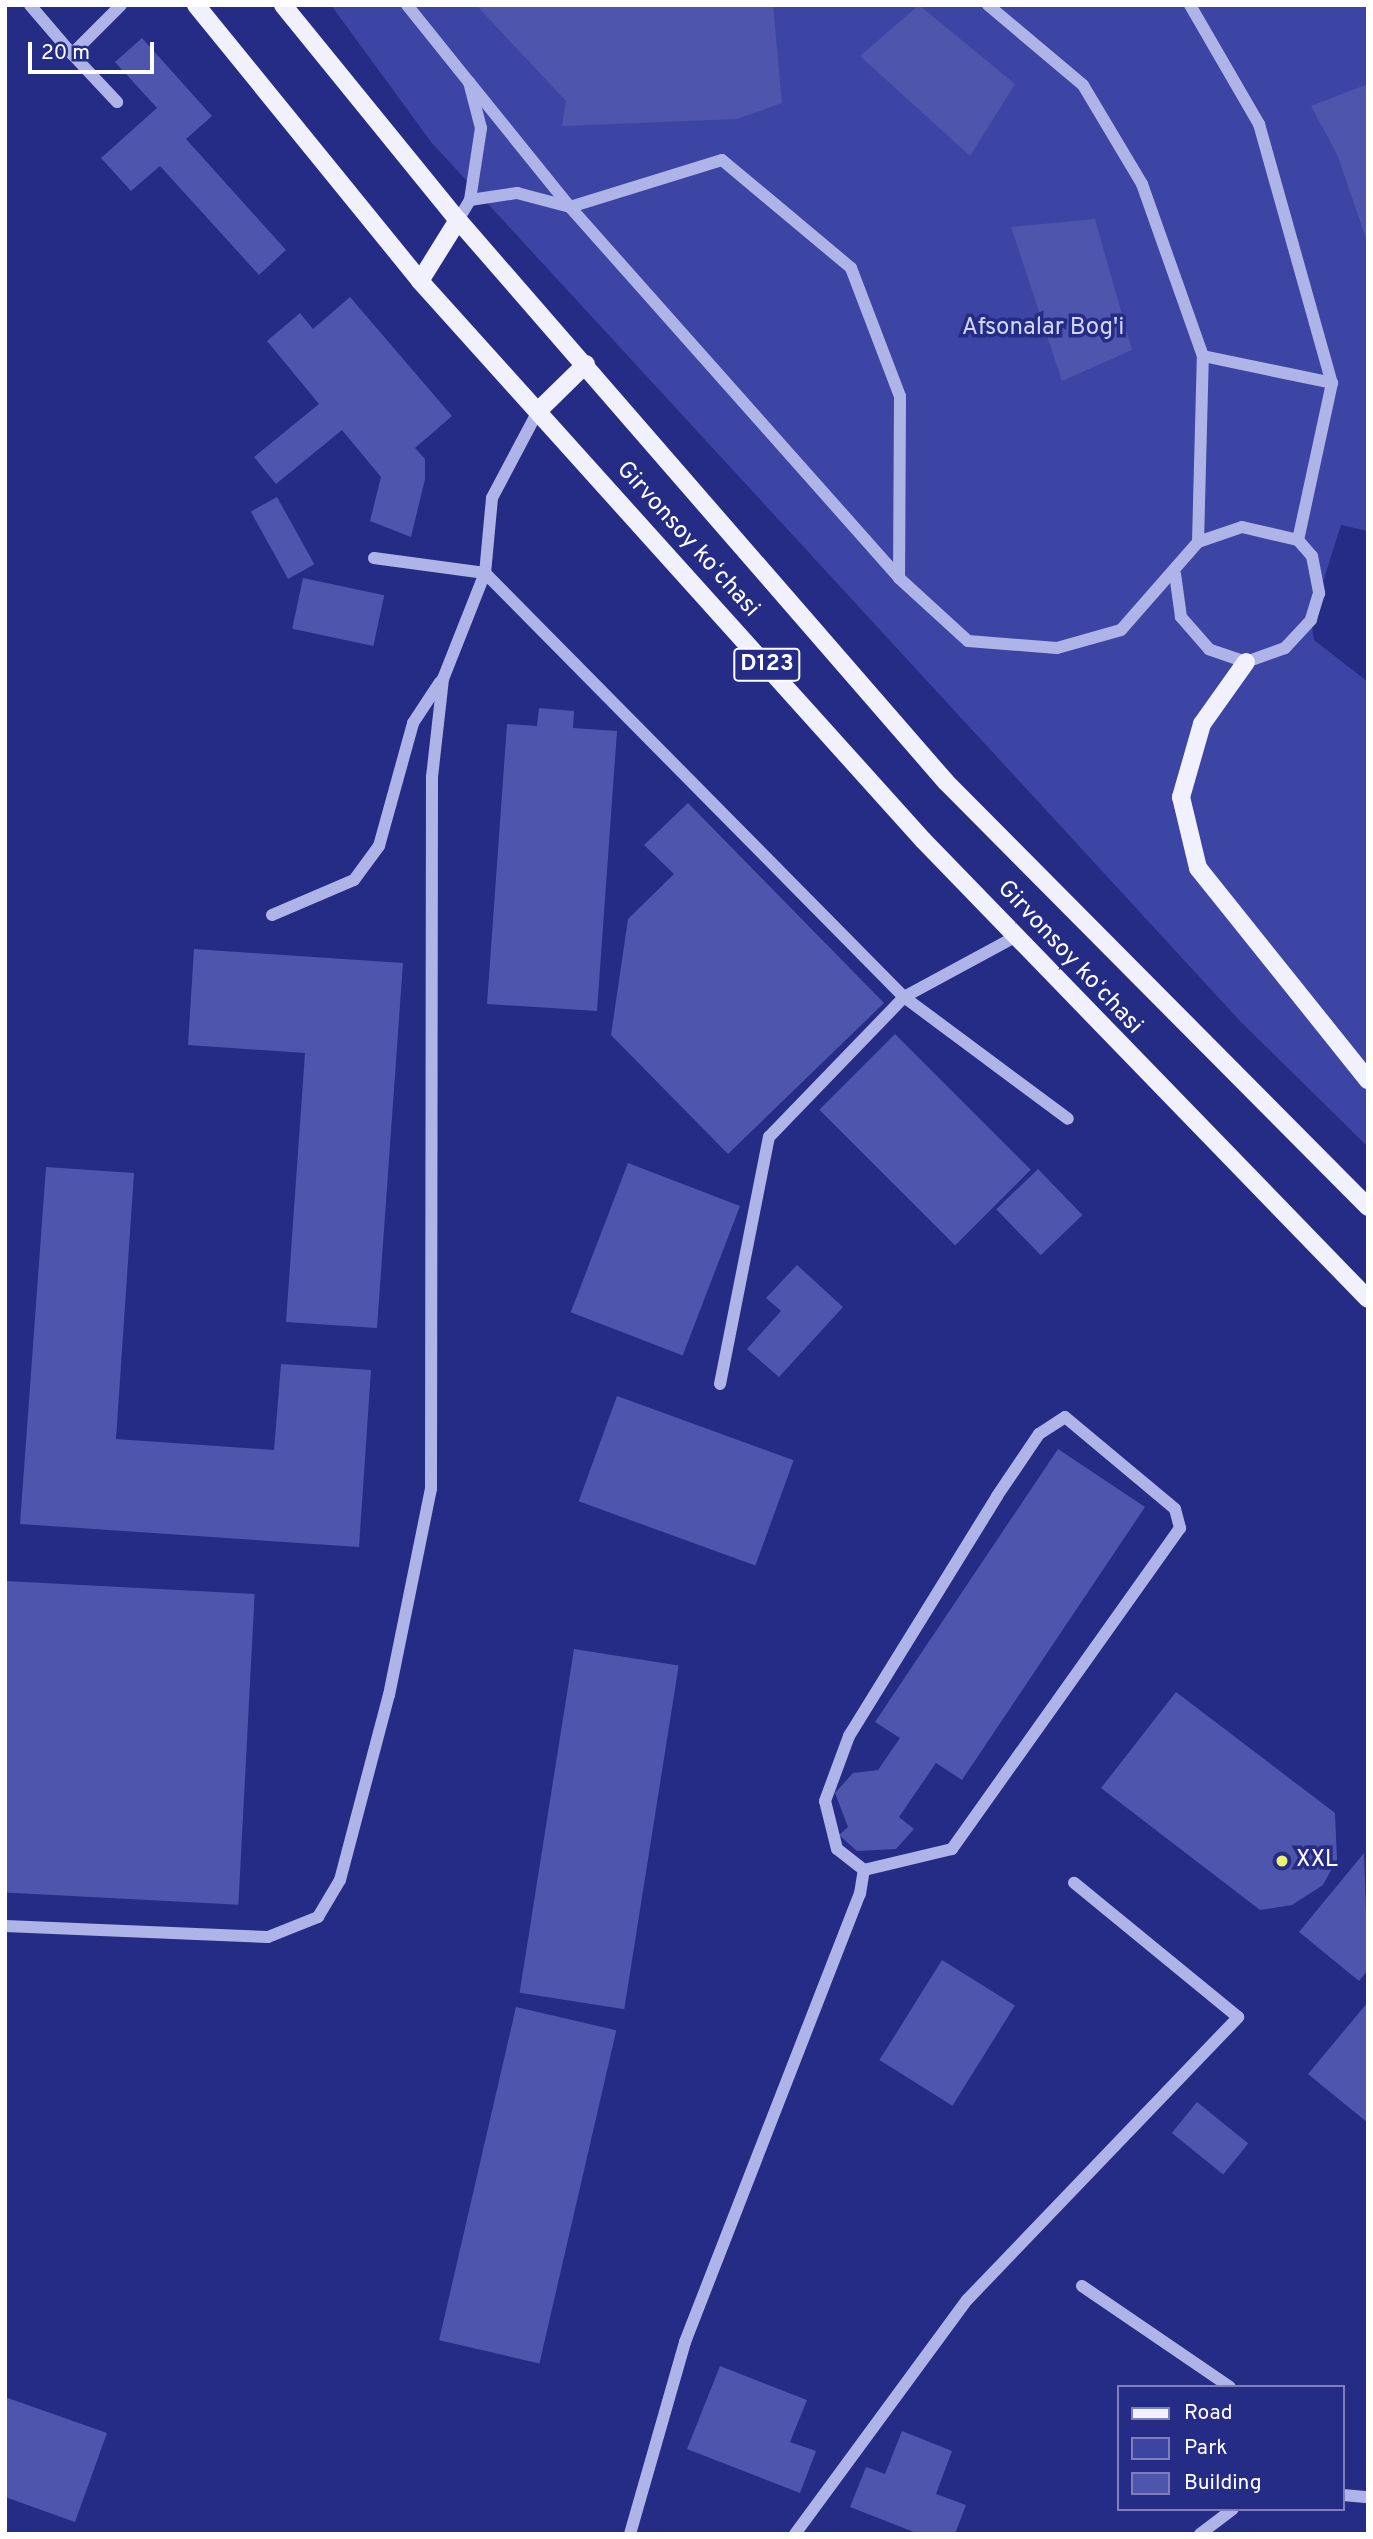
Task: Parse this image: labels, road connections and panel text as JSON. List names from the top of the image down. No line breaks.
{"streets":{"main road":["Girvonsoy koʻchasi","D123"]},"parks":["Afsonalar Bog'i"],"places":["XXL"],"legend":["Road","Park","Building"],"scale_bar":"20 m"}
